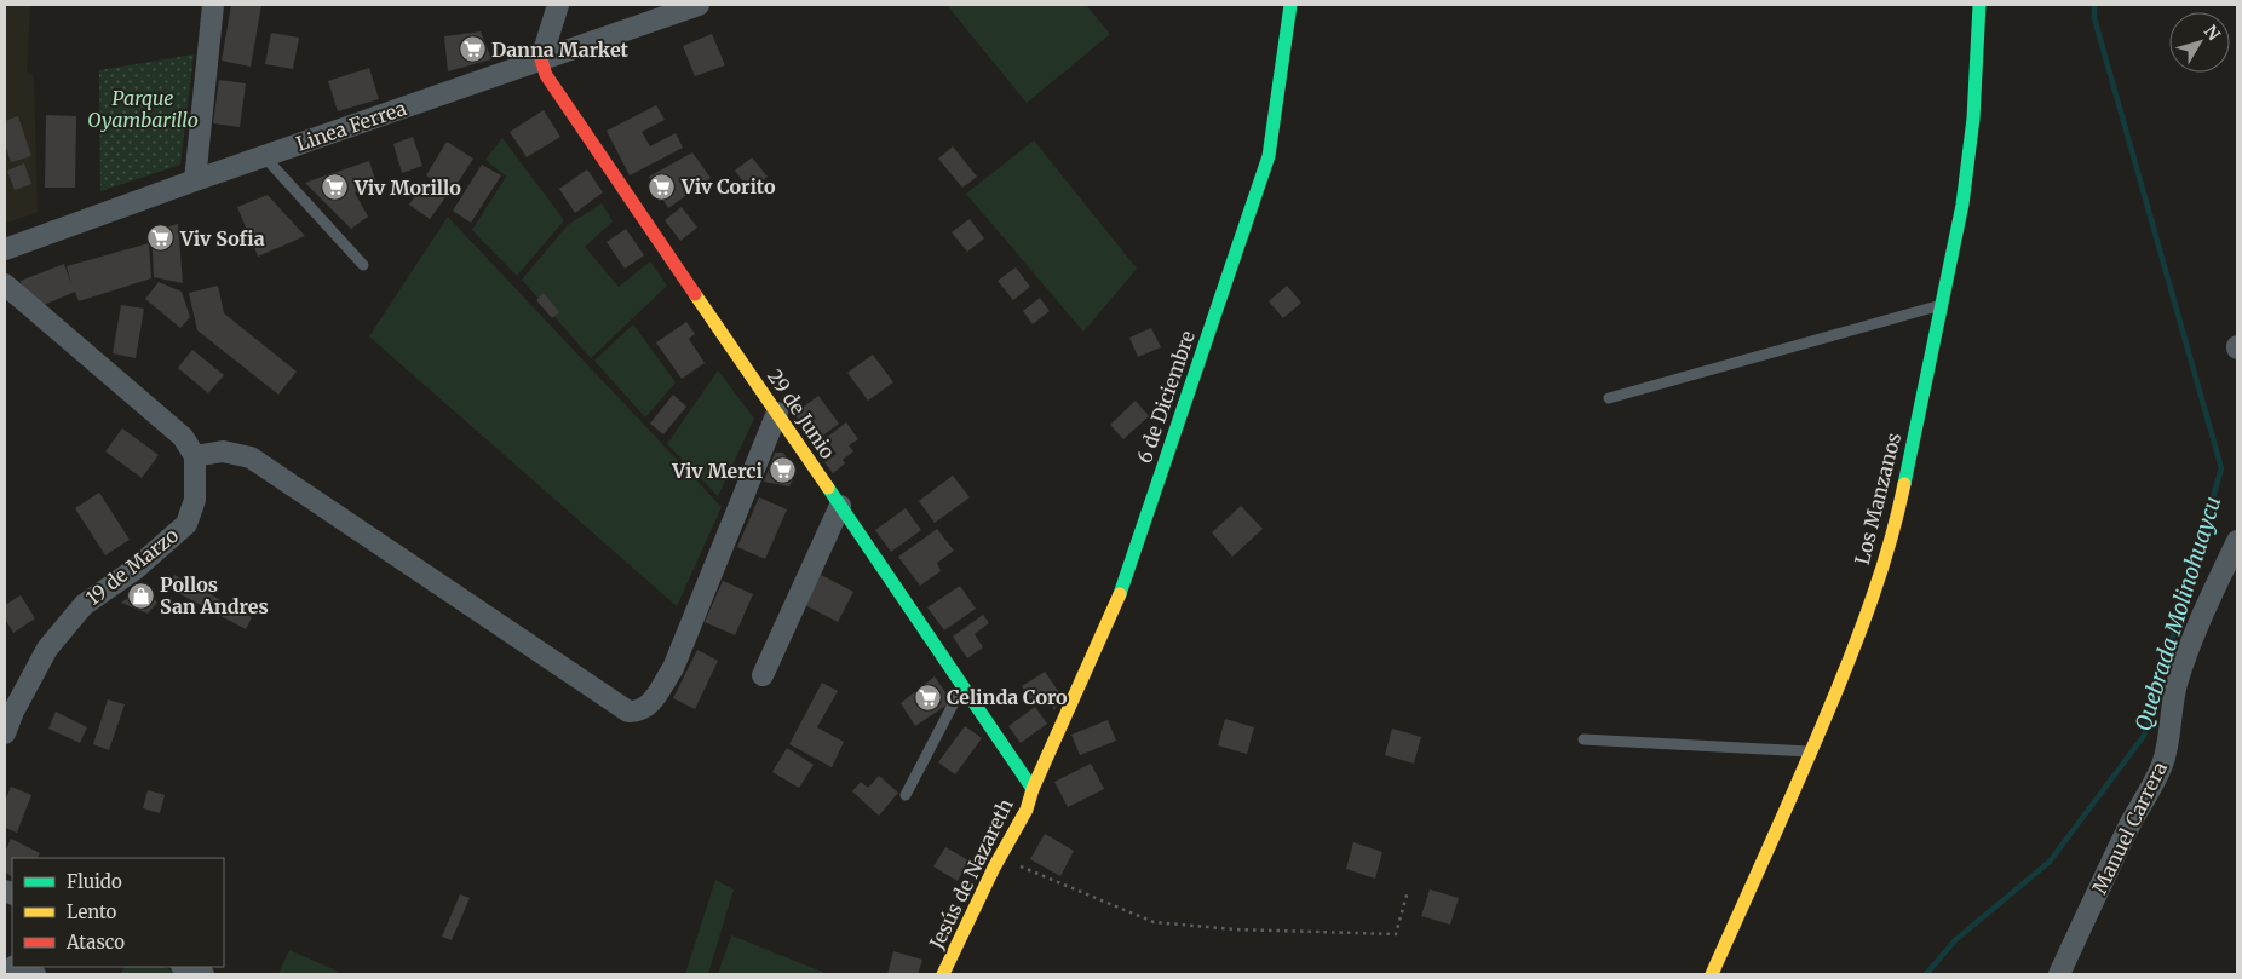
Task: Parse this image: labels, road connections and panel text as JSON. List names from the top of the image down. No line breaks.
{"streets":{"street":["Linea Ferrea","6 de Diciembre","29 de Junio","Los Manzanos","19 de Marzo","Manuel Carrera","Jesús de Nazareth"]},"crossings":[["Linea Ferrea","29 de Junio"],["6 de Diciembre","29 de Junio"],["6 de Diciembre","Jesús de Nazareth"],["29 de Junio","Jesús de Nazareth"]],"water":["Quebrada Molinohuaycu"],"parks":["Parque Oyambarillo"],"places":{"supermarket":["Danna Market","Viv Corito","Viv Morillo","Viv Sofia","Viv Merci","Celinda Coro"],"shop":["Pollos San Andres"]},"legend":["Fluido","Lento","Atasco"],"north":"top right"}
